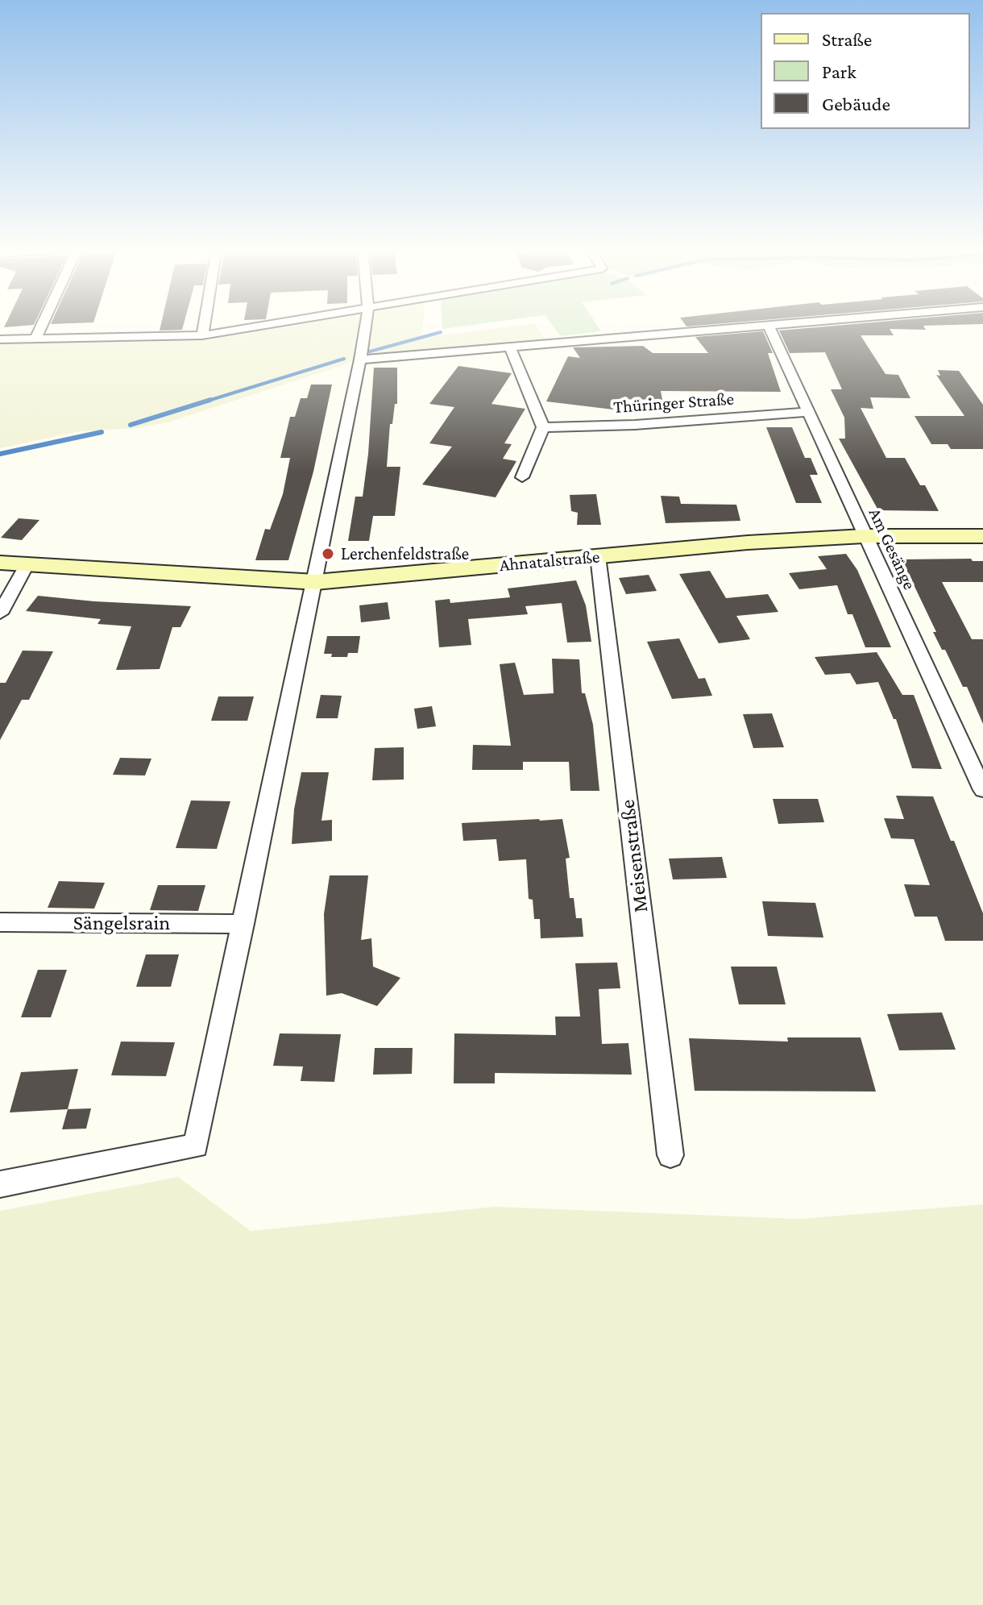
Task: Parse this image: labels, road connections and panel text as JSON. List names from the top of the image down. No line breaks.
{"streets":{"street":["Thüringer Straße","Am Gesänge","Ahnatalstraße","Meisenstraße","Sängelsrain"]},"crossings":[["Thüringer Straße","Am Gesänge"],["Am Gesänge","Ahnatalstraße"],["Ahnatalstraße","Meisenstraße"]],"places":["Lerchenfeldstraße"],"legend":["Straße","Park","Gebäude"]}
